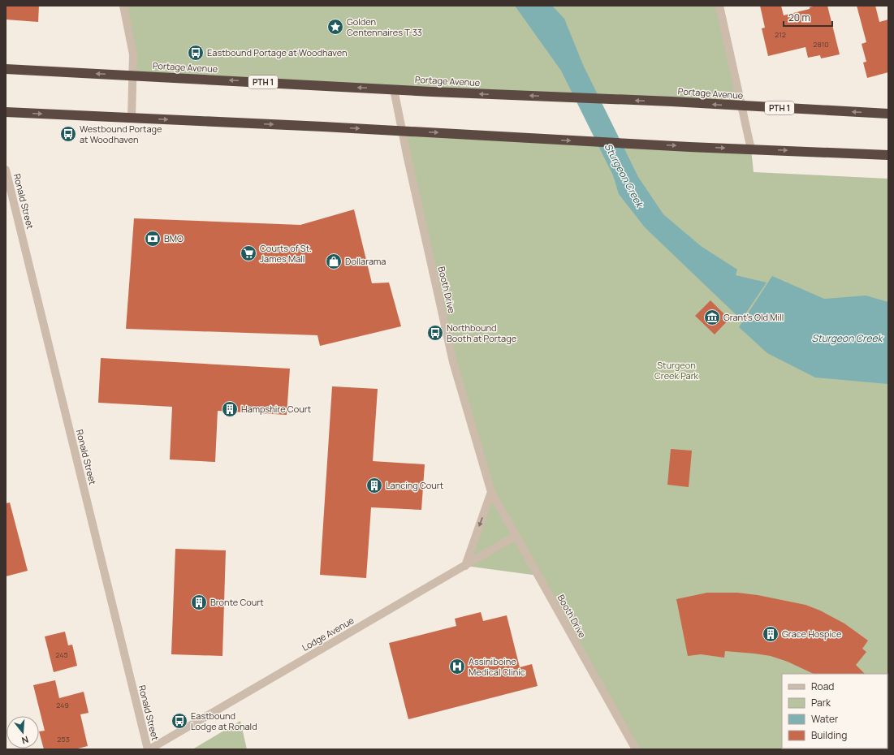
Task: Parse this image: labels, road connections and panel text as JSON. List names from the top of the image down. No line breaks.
{"streets":{"highway":["Portage Avenue","PTH 1"],"street":["Ronald Street","Booth Drive","Lodge Avenue"]},"crossings":[["Portage Avenue","Booth Drive"],["Ronald Street","Lodge Avenue"],["Booth Drive","Lodge Avenue"]],"water":["Sturgeon Creek"],"parks":["Sturgeon Creek Park"],"places":{"place":["Golden Centennaires T-33"],"bus stop":["Eastbound Portage at Woodhaven","Westbound Portage at Woodhaven","Northbound Booth at Portage","Eastbound Lodge at Ronald"],"bank":["BMO"],"supermarket":["Courts of St. James Mall"],"shop":["Dollarama"],"museum":["Grant's Old Mill"],"building":["Hampshire Court","Lancing Court","Bronte Court","Grace Hospice"],"hospital":["Assiniboine Medical Clinic"]},"house_numbers":["212","2810","245","249","253"],"legend":["Road","Park","Water","Building"],"scale_bar":"20 m","north":"bottom"}
